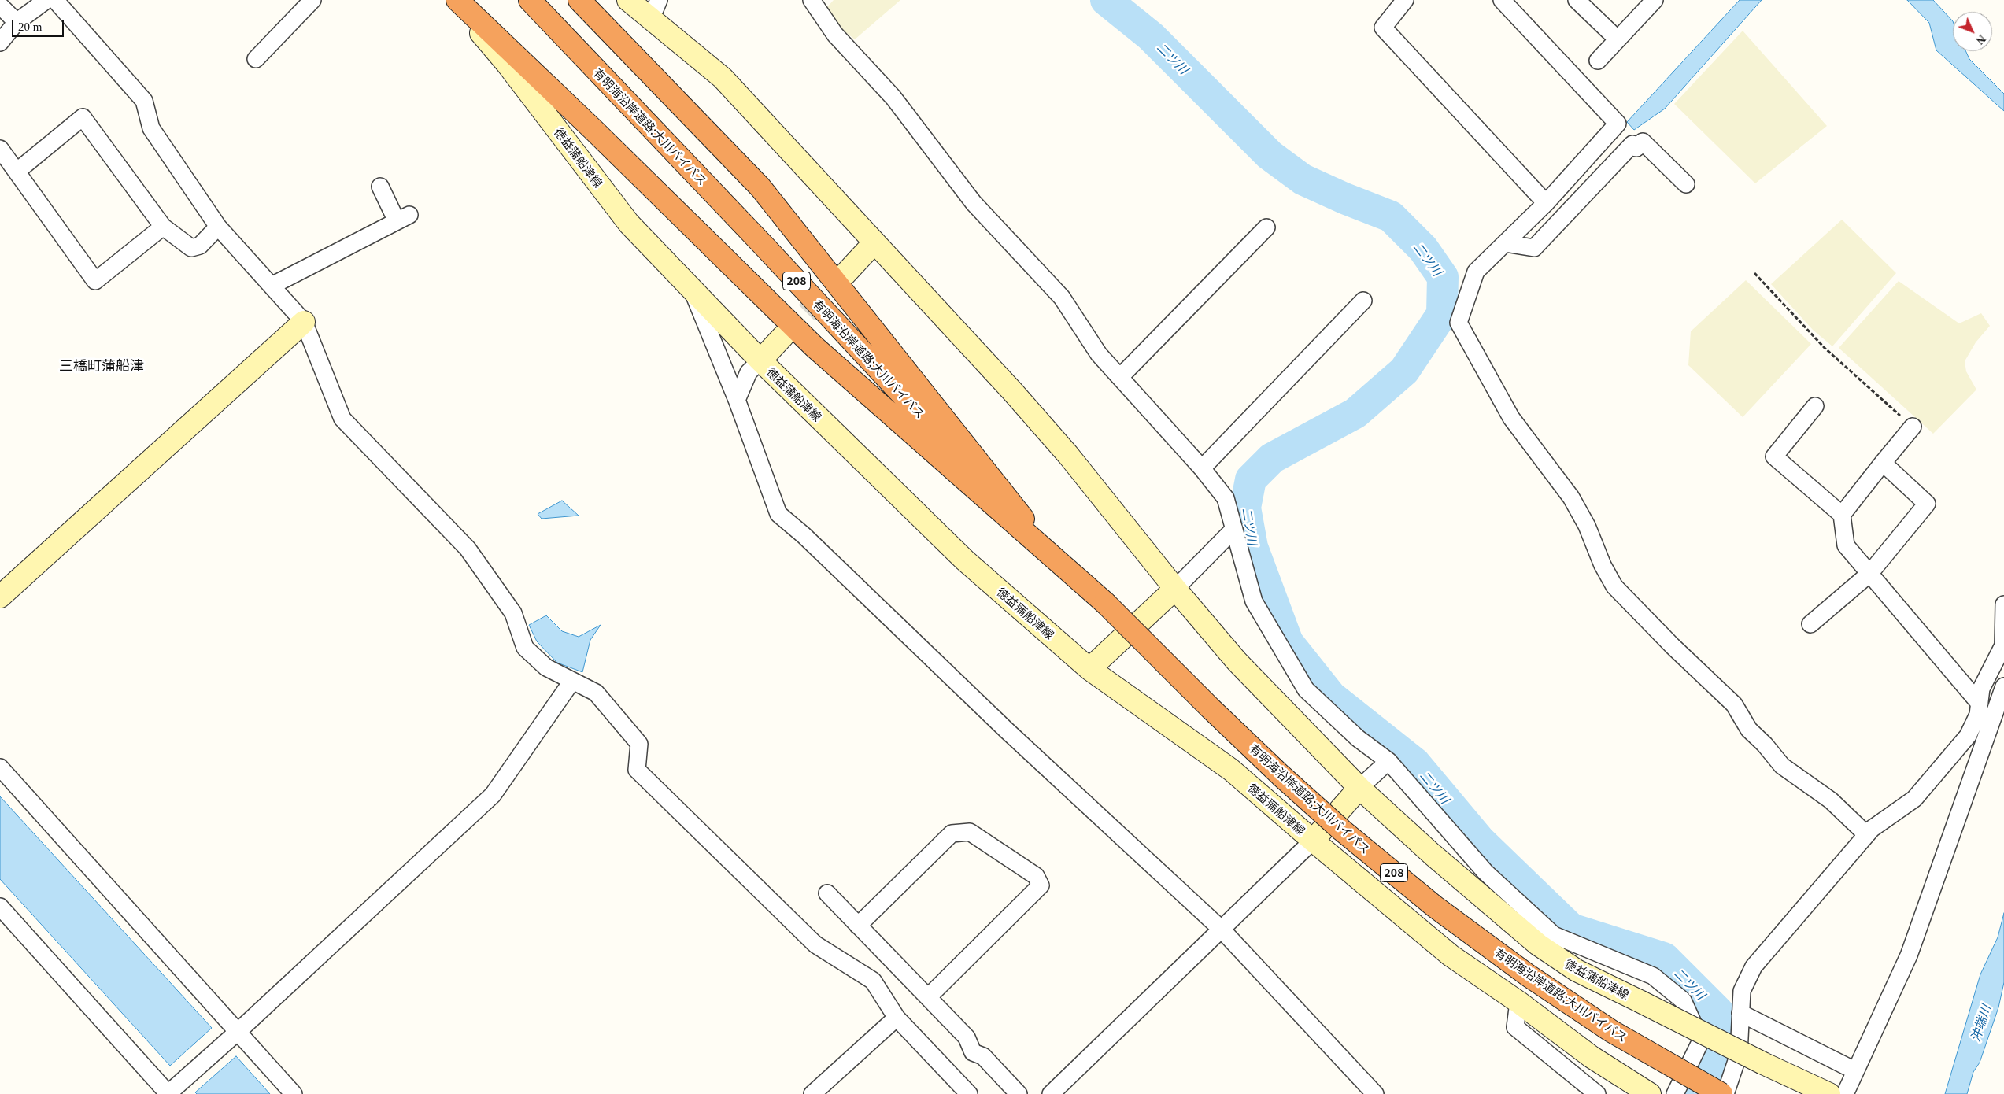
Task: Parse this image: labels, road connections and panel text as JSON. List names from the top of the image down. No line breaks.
{"streets":{"highway":["有明海沿岸道路;大川バイパス","208"],"main road":["徳益蒲船津線"]},"districts":["三橋町蒲船津"],"water":["二ツ川","沖端川"],"scale_bar":"20 m","north":"bottom right"}
